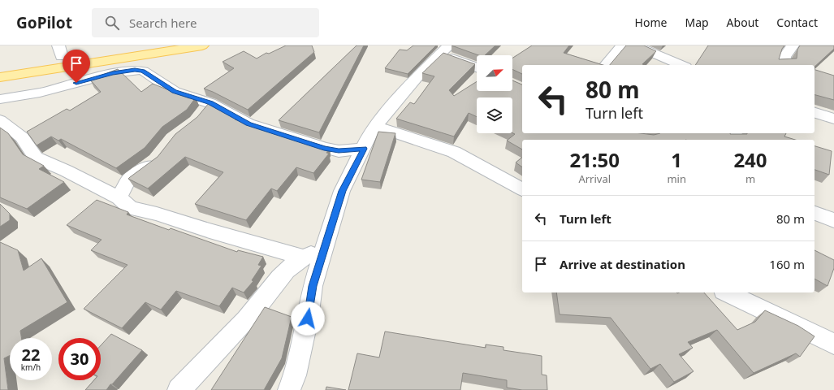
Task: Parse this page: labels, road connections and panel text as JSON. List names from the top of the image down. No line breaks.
{"north":"top right","page":{"header":"GoPilot","search":"Search here","nav":["Home","Map","About","Contact"],"turn":["80 m","Turn left"],"eta":["21:50","Arrival","1","min","240","m"],"list":[{"name":"Turn left","value":"80 m"},{"name":"Arrive at destination","value":"160 m"}],"speed":"22 km/h","limit":"30"}}
